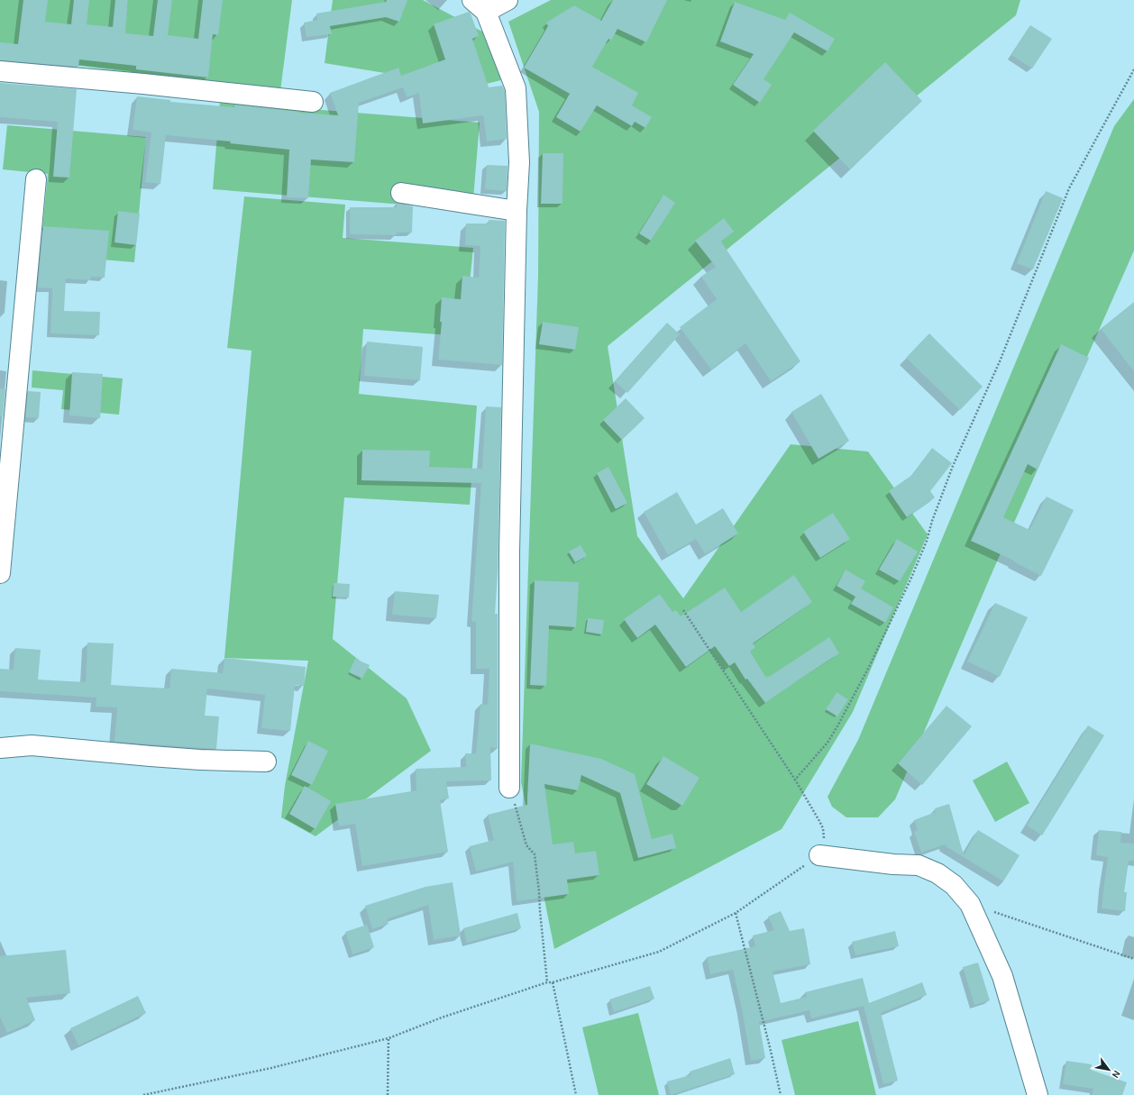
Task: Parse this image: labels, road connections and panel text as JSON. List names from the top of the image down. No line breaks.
{"north":"bottom right"}
